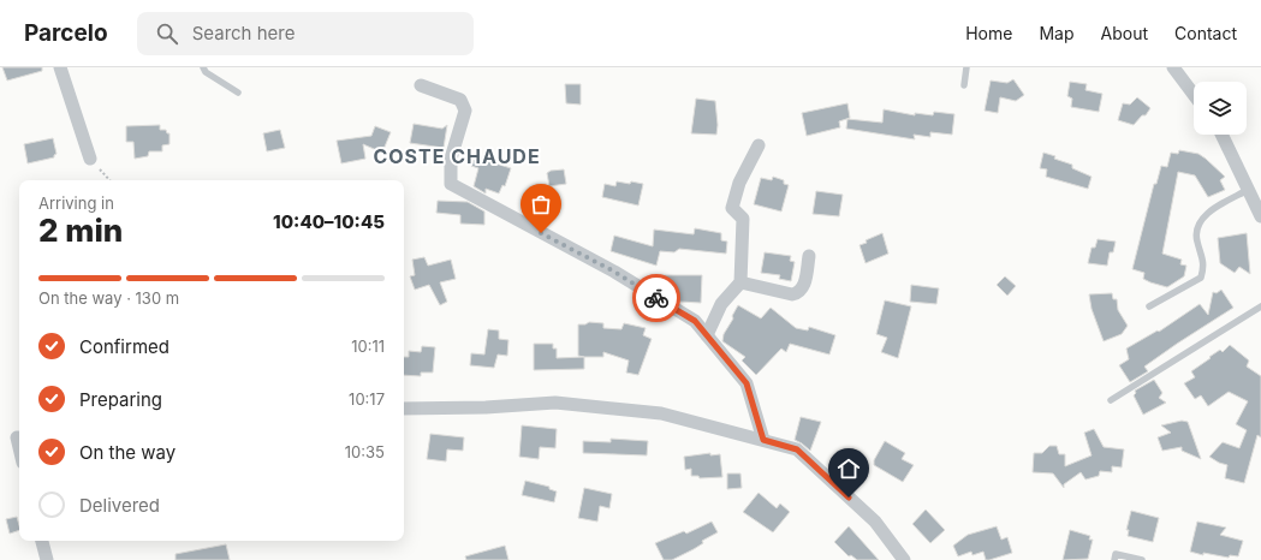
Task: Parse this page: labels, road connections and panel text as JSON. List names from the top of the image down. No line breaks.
{"districts":["COSTE CHAUDE"],"page":{"header":"Parcelo","search":"Search here","nav":["Home","Map","About","Contact"],"heading":["2 min","Arriving in","10:40–10:45"],"bar":"On the way · 130 m","list":[["Confirmed","10:11"],["Preparing","10:17"],["On the way","10:35"],"Delivered"]}}
